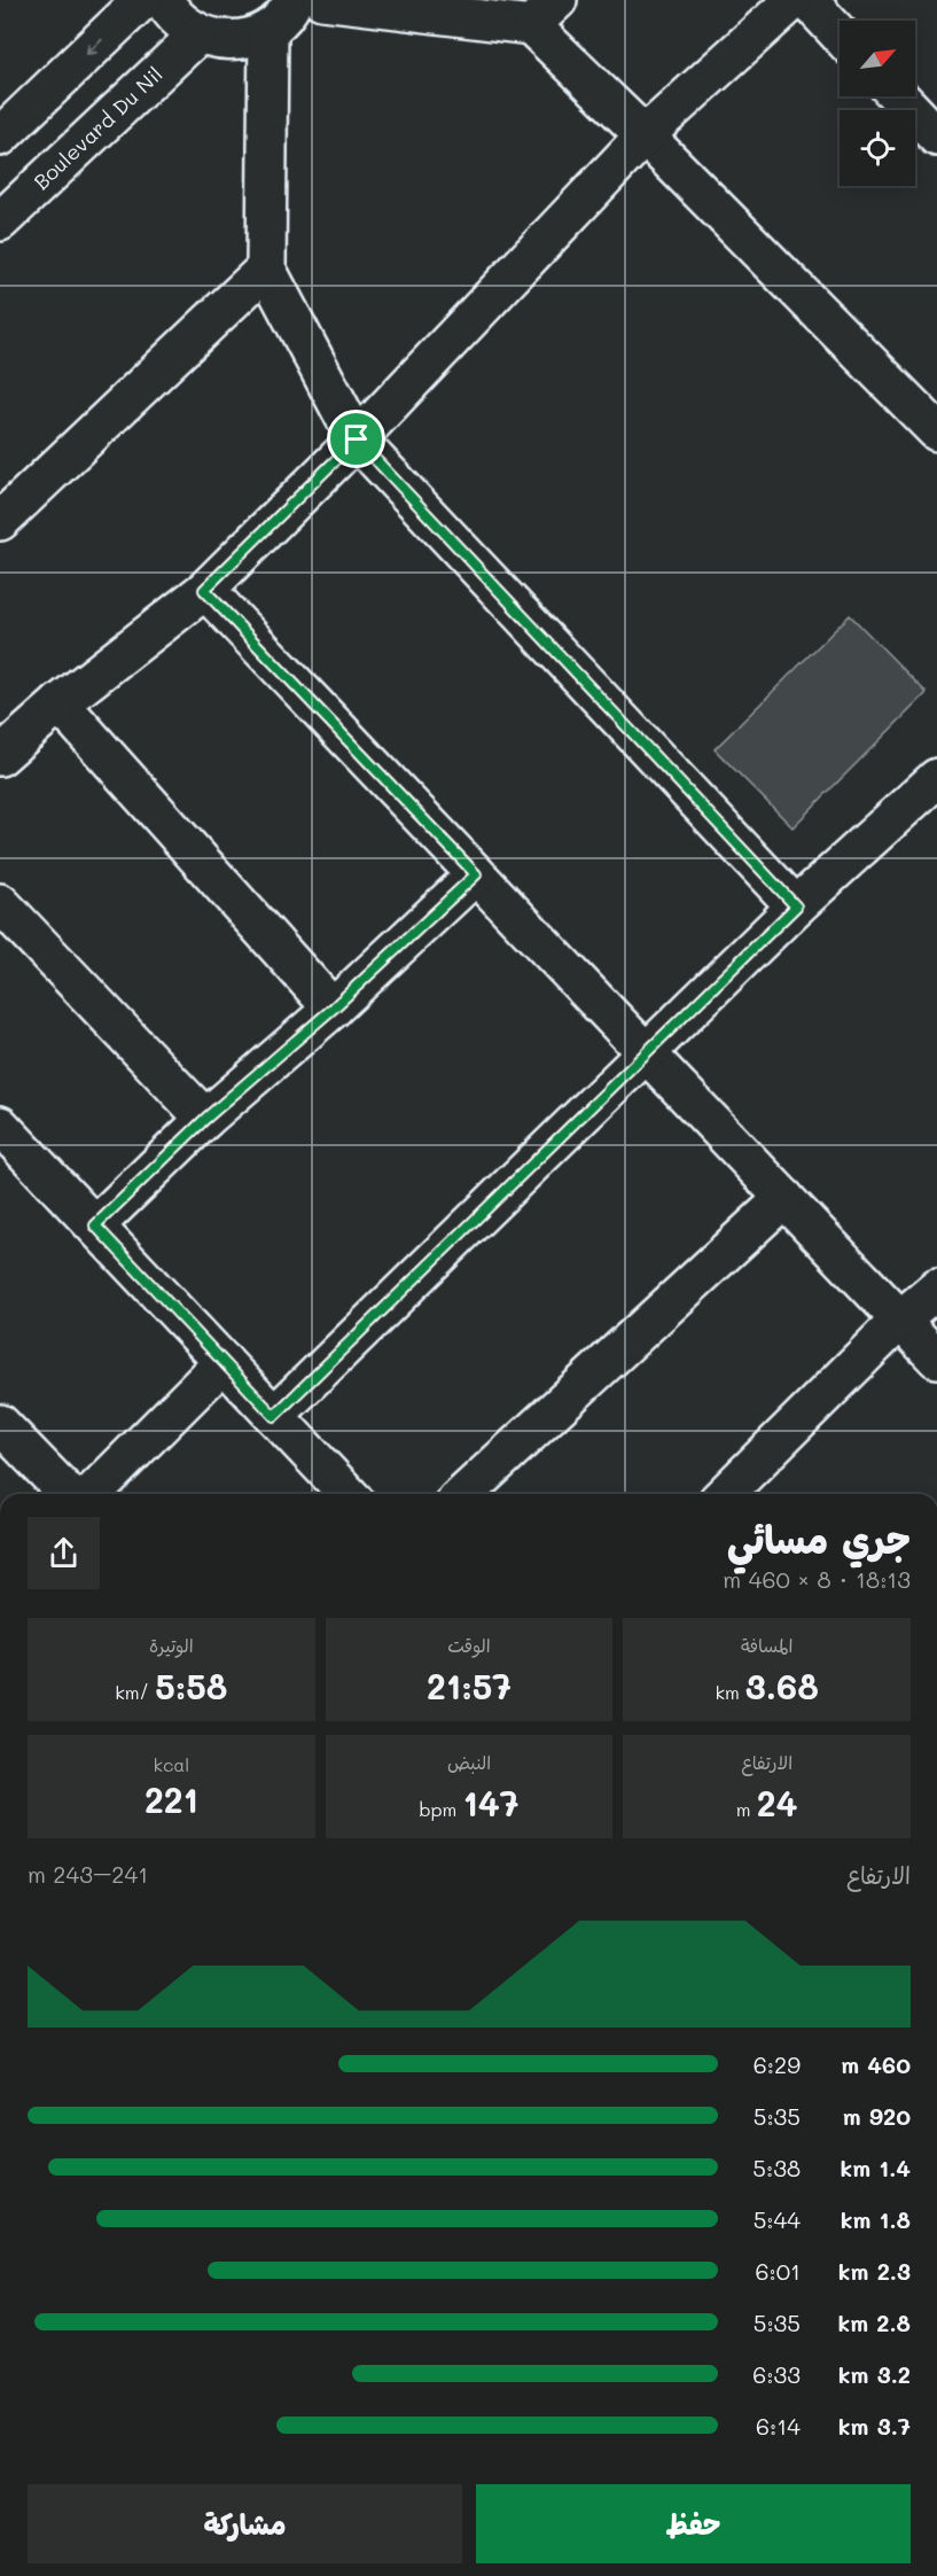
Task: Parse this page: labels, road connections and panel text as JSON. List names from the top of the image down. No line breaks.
{"streets":{"street":["Boulevard Du Nil"]},"north":"top right","page":{"heading":["جري مسائي","18:13 · 8 × 460 m"],"stats":[["المسافة","3.68 km"],["الوقت","21:57"],["الوتيرة","5:58 /km"],["الارتفاع","24 m"],["النبض","147 bpm"],["kcal","221"]],"chart":["الارتفاع","241–243 m"],"list":[{"name":"460 m","note":"6:29"},{"name":"920 m","note":"5:35"},{"name":"1.4 km","note":"5:38"},{"name":"1.8 km","note":"5:44"},{"name":"2.3 km","note":"6:01"},{"name":"2.8 km","note":"5:35"},{"name":"3.2 km","note":"6:33"},{"name":"3.7 km","note":"6:14"}],"buttons":["حفظ","مشاركة"]}}
